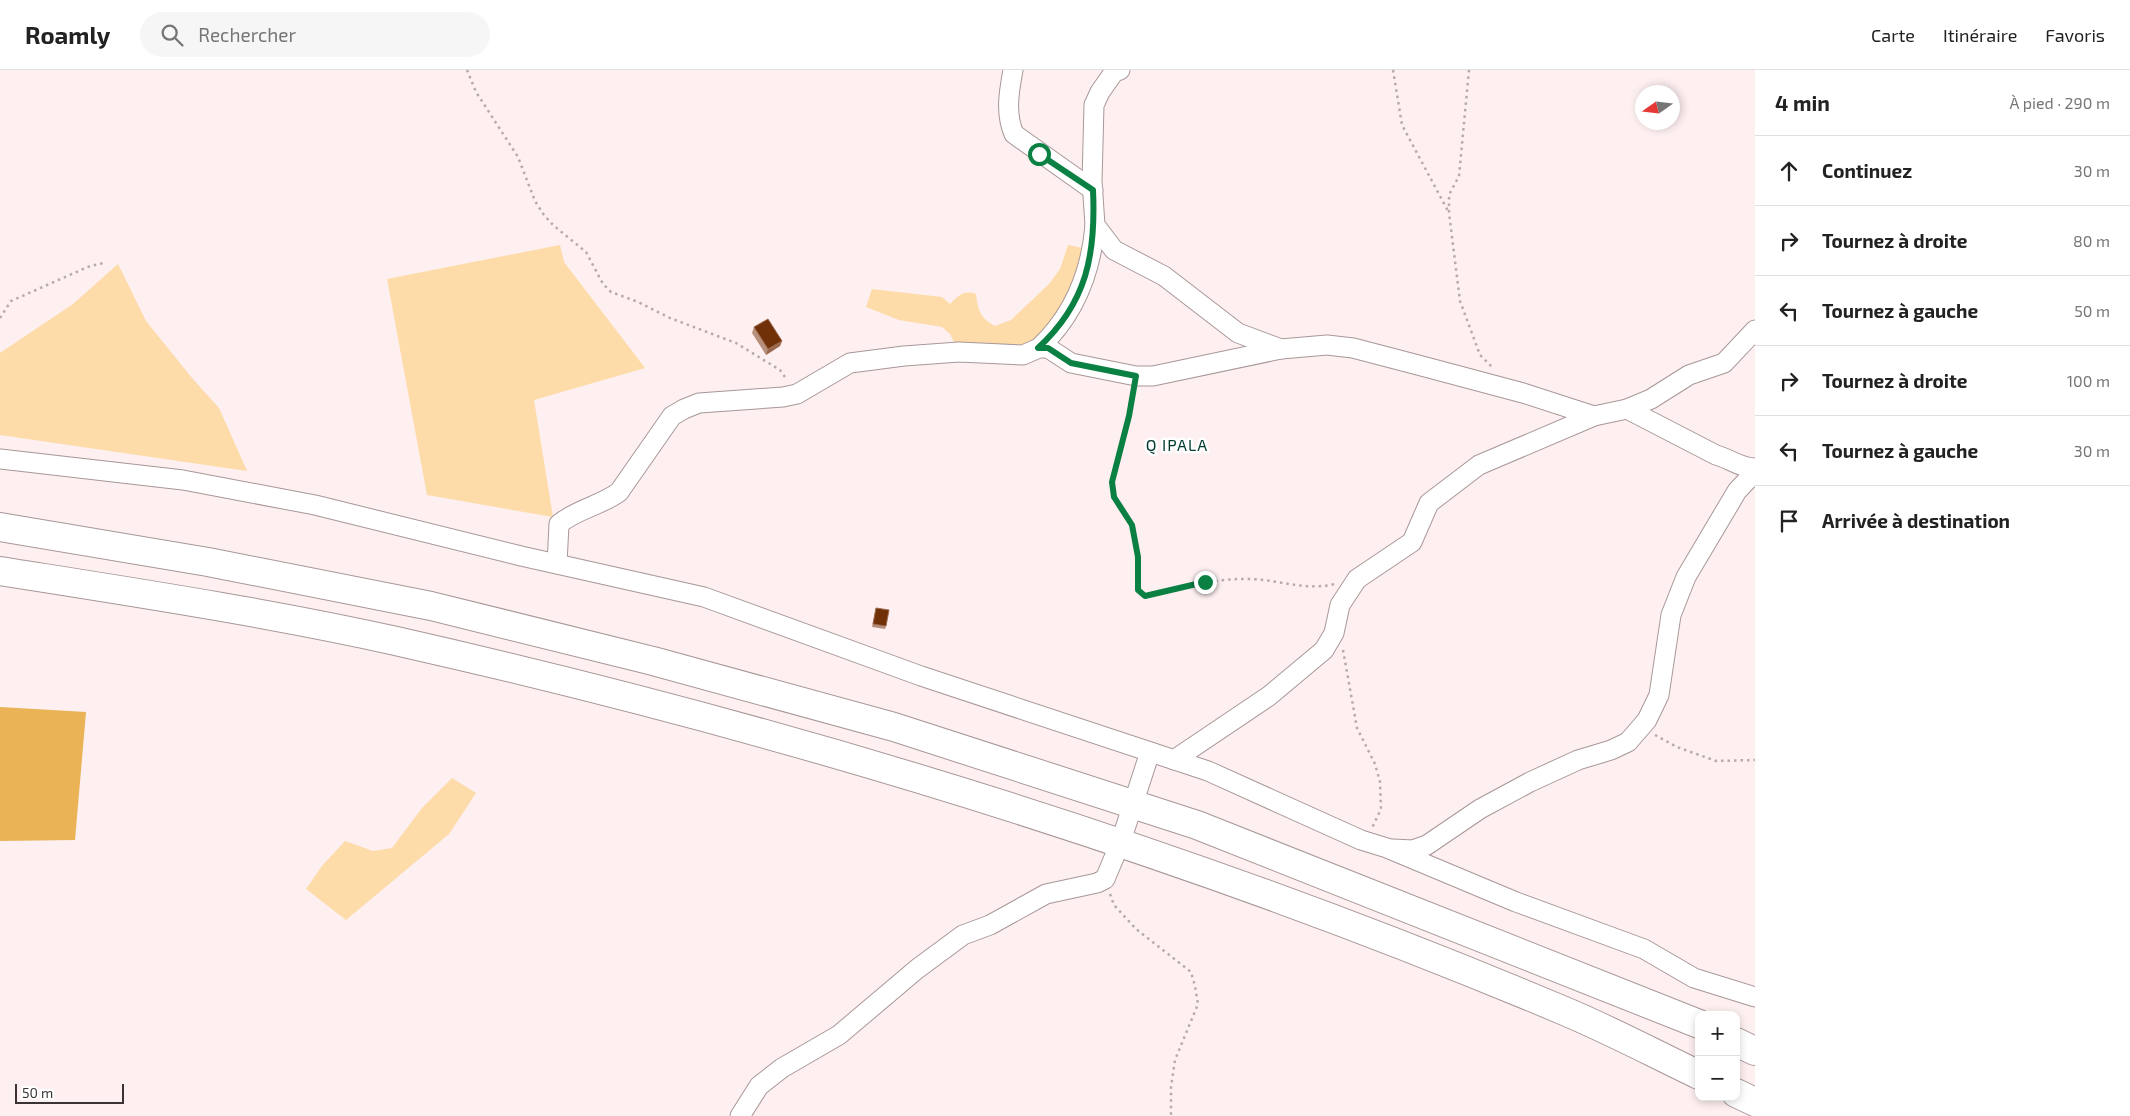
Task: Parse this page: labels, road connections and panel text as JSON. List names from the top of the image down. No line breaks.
{"districts":["Q IPALA"],"scale_bar":"50 m","north":"left","page":{"header":"Roamly","search":"Rechercher","nav":["Carte","Itinéraire","Favoris"],"heading":["4 min","À pied · 290 m"],"list":[["Continuez","30 m"],["Tournez à droite","80 m"],["Tournez à gauche","50 m"],["Tournez à droite","100 m"],["Tournez à gauche","30 m"],"Arrivée à destination"],"map_buttons":["+","−"],"scale":"50 m"}}
